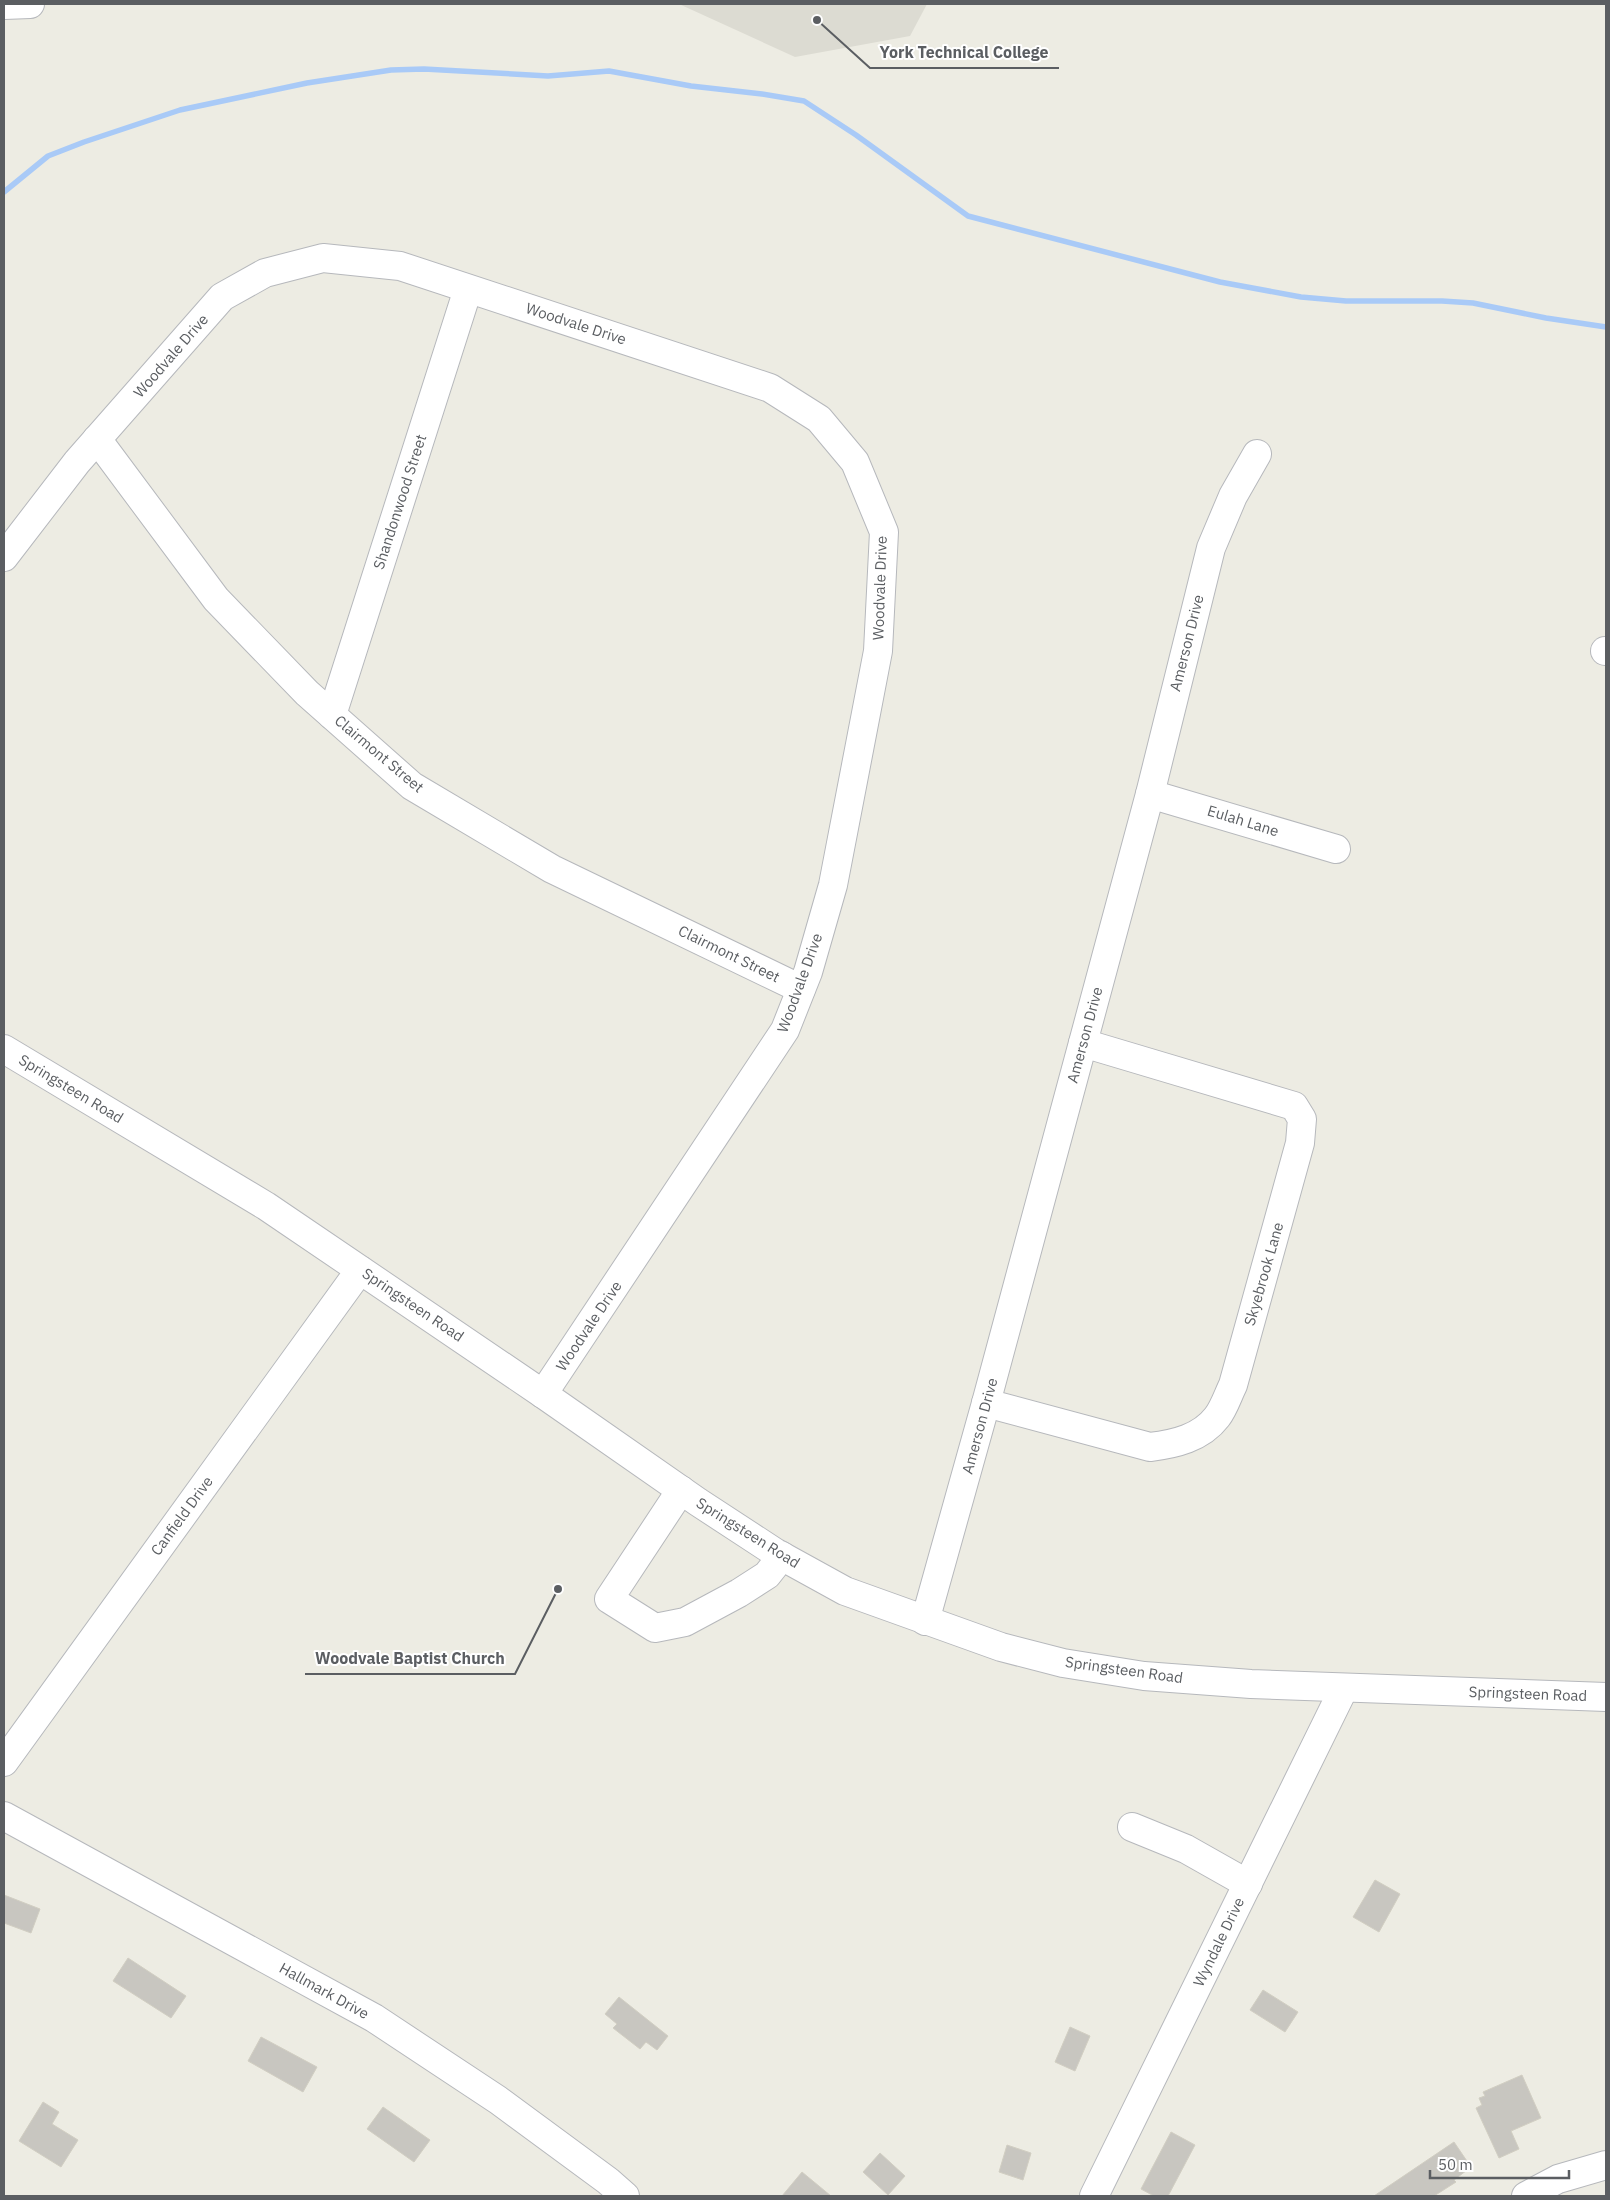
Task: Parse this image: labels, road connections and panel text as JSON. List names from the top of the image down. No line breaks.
{"streets":{"street":["Woodvale Drive","Shandonwood Street","Amerson Drive","Clairmont Street","Eulah Lane","Springsteen Road","Skyebrook Lane","Canfield Drive","Wyndale Drive","Hallmark Drive"]},"crossings":[["Woodvale Drive","Shandonwood Street"],["Woodvale Drive","Clairmont Street"],["Woodvale Drive","Springsteen Road"],["Shandonwood Street","Clairmont Street"],["Amerson Drive","Eulah Lane"],["Amerson Drive","Springsteen Road"],["Amerson Drive","Skyebrook Lane"],["Springsteen Road","Canfield Drive"],["Springsteen Road","Wyndale Drive"]],"places":["York Technical College","Woodvale Baptist Church"],"scale_bar":"50 m"}
